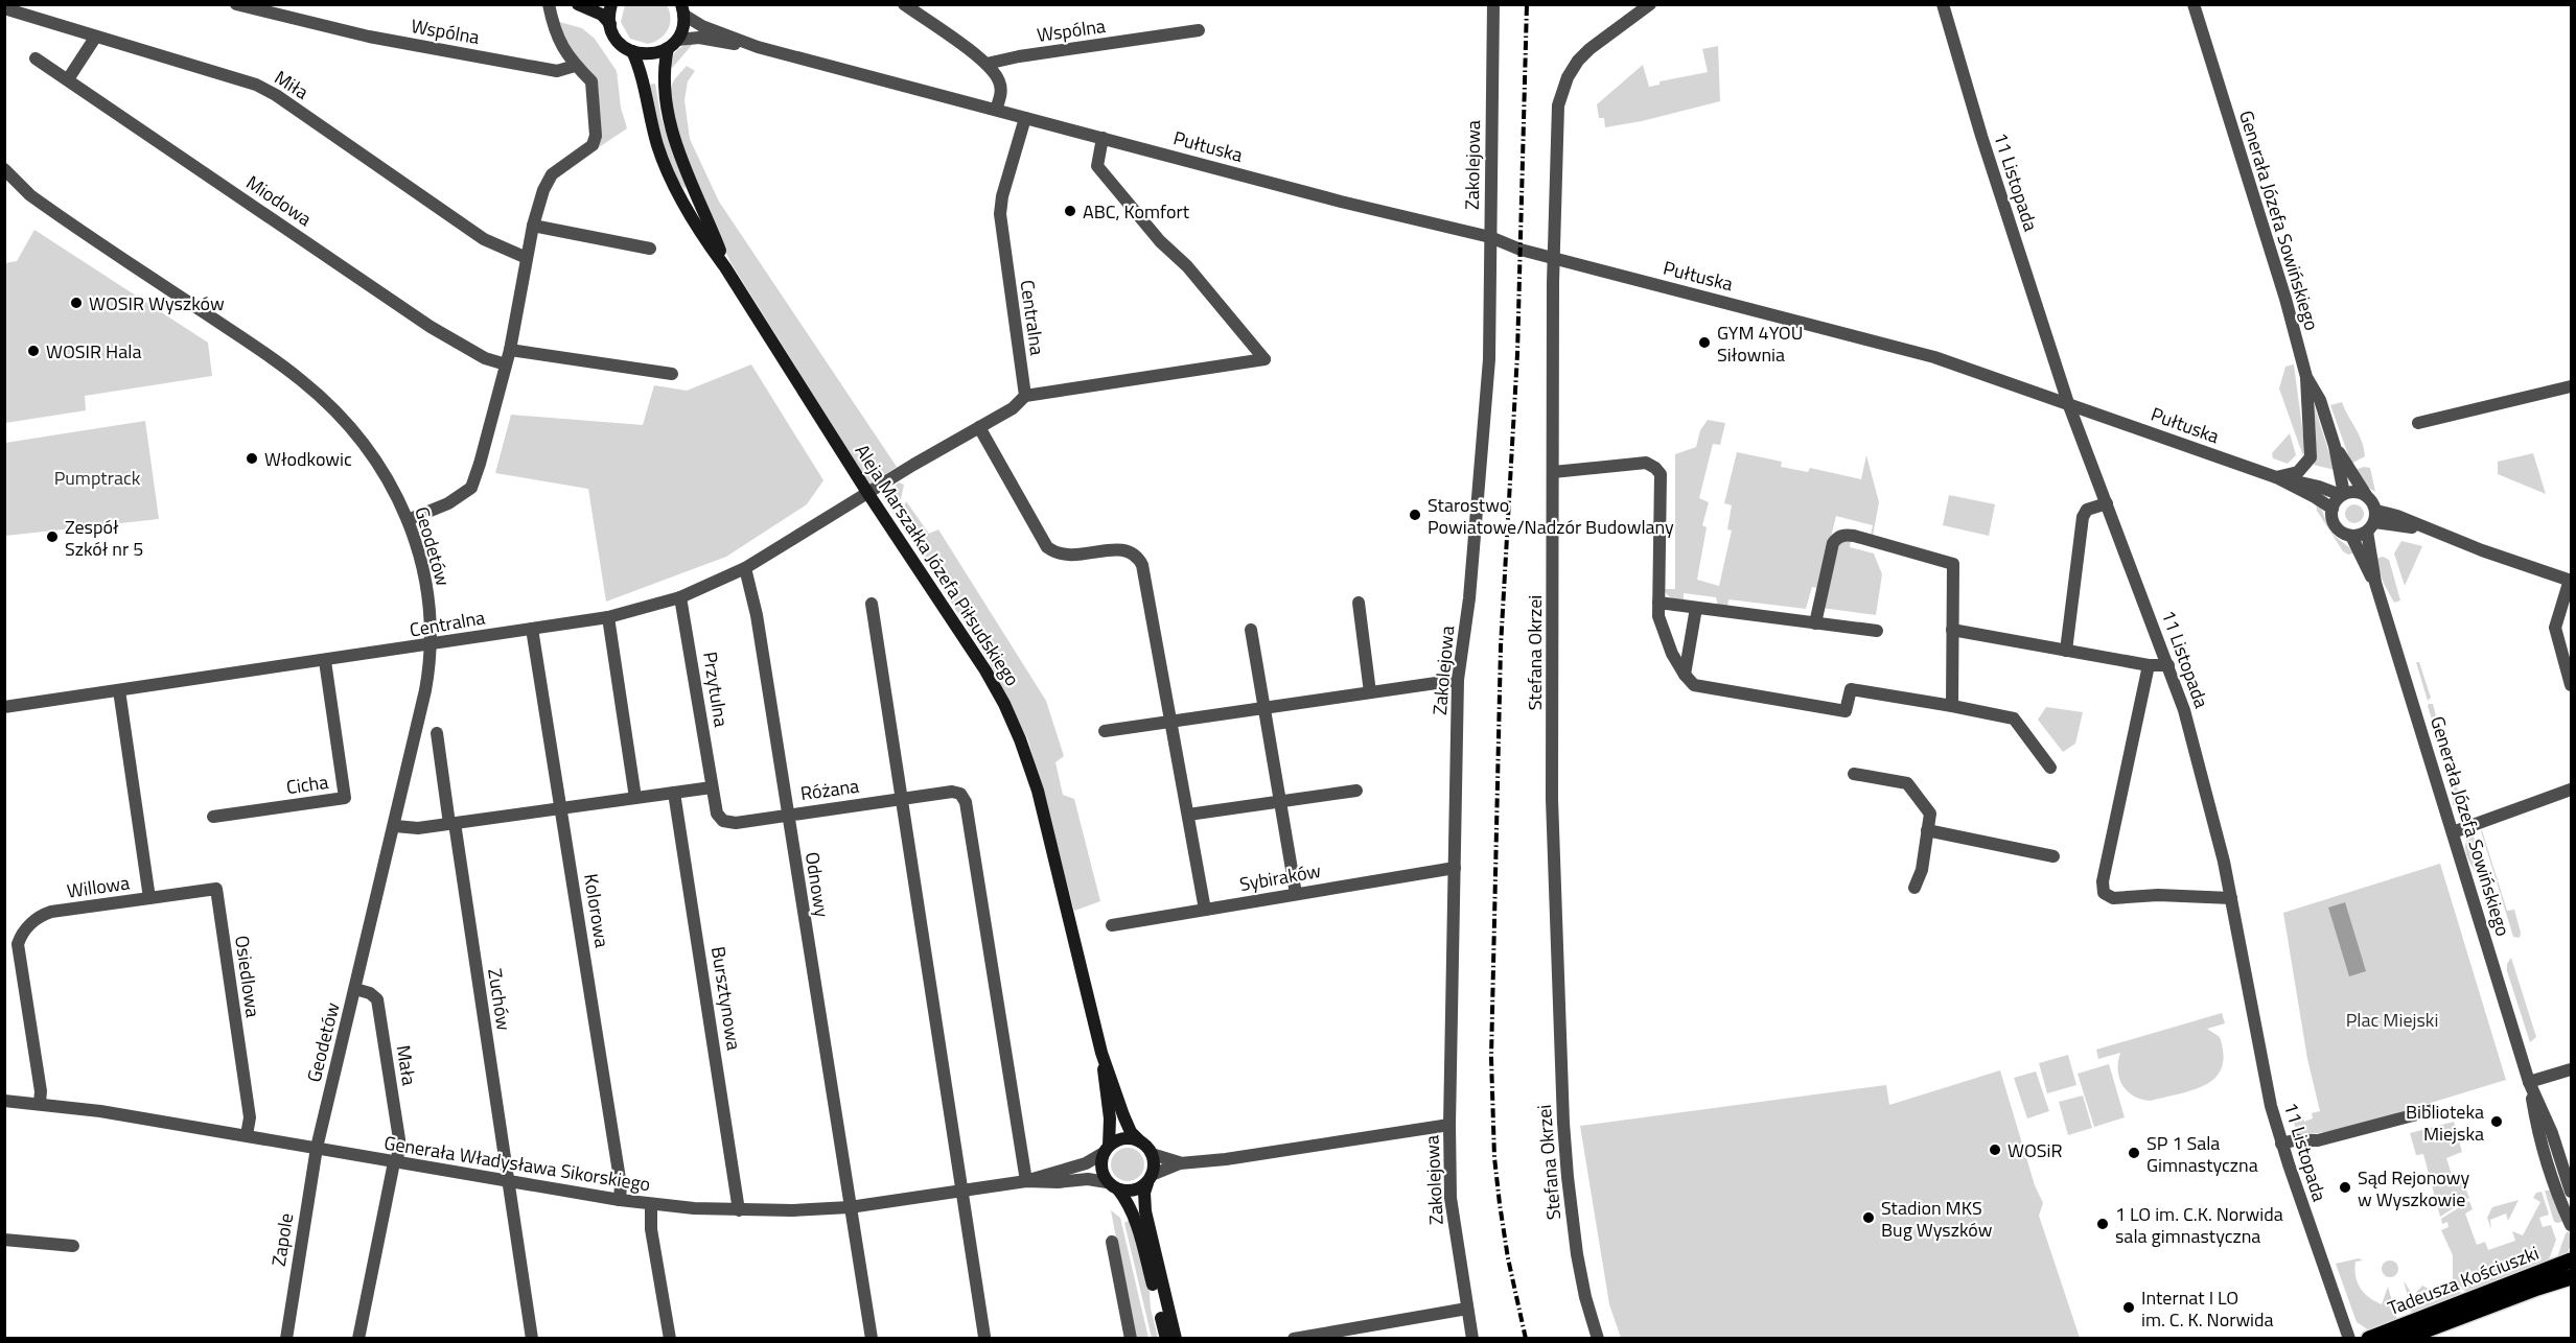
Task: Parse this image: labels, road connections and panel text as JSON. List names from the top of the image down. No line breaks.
{"streets":{"main road":["Aleja Marszałka Józefa Piłsudskiego","Tadeusza Kościuszki"],"street":["Wspólna","Miła","Pułtuska","Zakolejowa","11 Listopada","Miodowa","Generała Józefa Sowińskiego","Centralna","Geodetów","Stefana Okrzei","Przytulna","Cicha","Różana","Sybiraków","Odnowy","Willowa","Kolorowa","Osiedlowa","Bursztynowa","Zuchów","Mała","Generała Władysława Sikorskiego","Zapole"]},"crossings":[["Pułtuska","Zakolejowa"],["Pułtuska","11 Listopada"],["Pułtuska","Generała Józefa Sowińskiego"],["Pułtuska","Centralna"],["Pułtuska","Stefana Okrzei"],["Zakolejowa","Sybiraków"],["Centralna","Geodetów"],["Centralna","Aleja Marszałka Józefa Piłsudskiego"],["Centralna","Przytulna"],["Centralna","Cicha"],["Centralna","Odnowy"],["Centralna","Willowa"],["Centralna","Kolorowa"],["Geodetów","Mała"],["Geodetów","Generała Władysława Sikorskiego"],["Geodetów","Zapole"],["Aleja Marszałka Józefa Piłsudskiego","Generała Władysława Sikorskiego"],["Przytulna","Różana"],["Różana","Odnowy"],["Różana","Generała Władysława Sikorskiego"],["Odnowy","Generała Władysława Sikorskiego"],["Willowa","Osiedlowa"],["Willowa","Generała Władysława Sikorskiego"],["Kolorowa","Generała Władysława Sikorskiego"],["Osiedlowa","Generała Władysława Sikorskiego"],["Bursztynowa","Generała Władysława Sikorskiego"],["Zuchów","Generała Władysława Sikorskiego"],["Mała","Generała Władysława Sikorskiego"],["Generała Władysława Sikorskiego","Zapole"]],"parks":["Pumptrack","Plac Miejski"],"places":["ABC, Komfort","WOSIR Wyszków","GYM 4YOU Siłownia","WOSIR Hala","Włodkowic","Starostwo Powiatowe/Nadzór Budowlany","Zespół Szkół nr 5","Biblioteka Miejska","WOSiR","SP 1 Sala Gimnastyczna","Sąd Rejonowy w Wyszkowie","Stadion MKS Bug Wyszków","1 LO im. C.K. Norwida sala gimnastyczna","Internat I LO im. C. K. Norwida"]}
